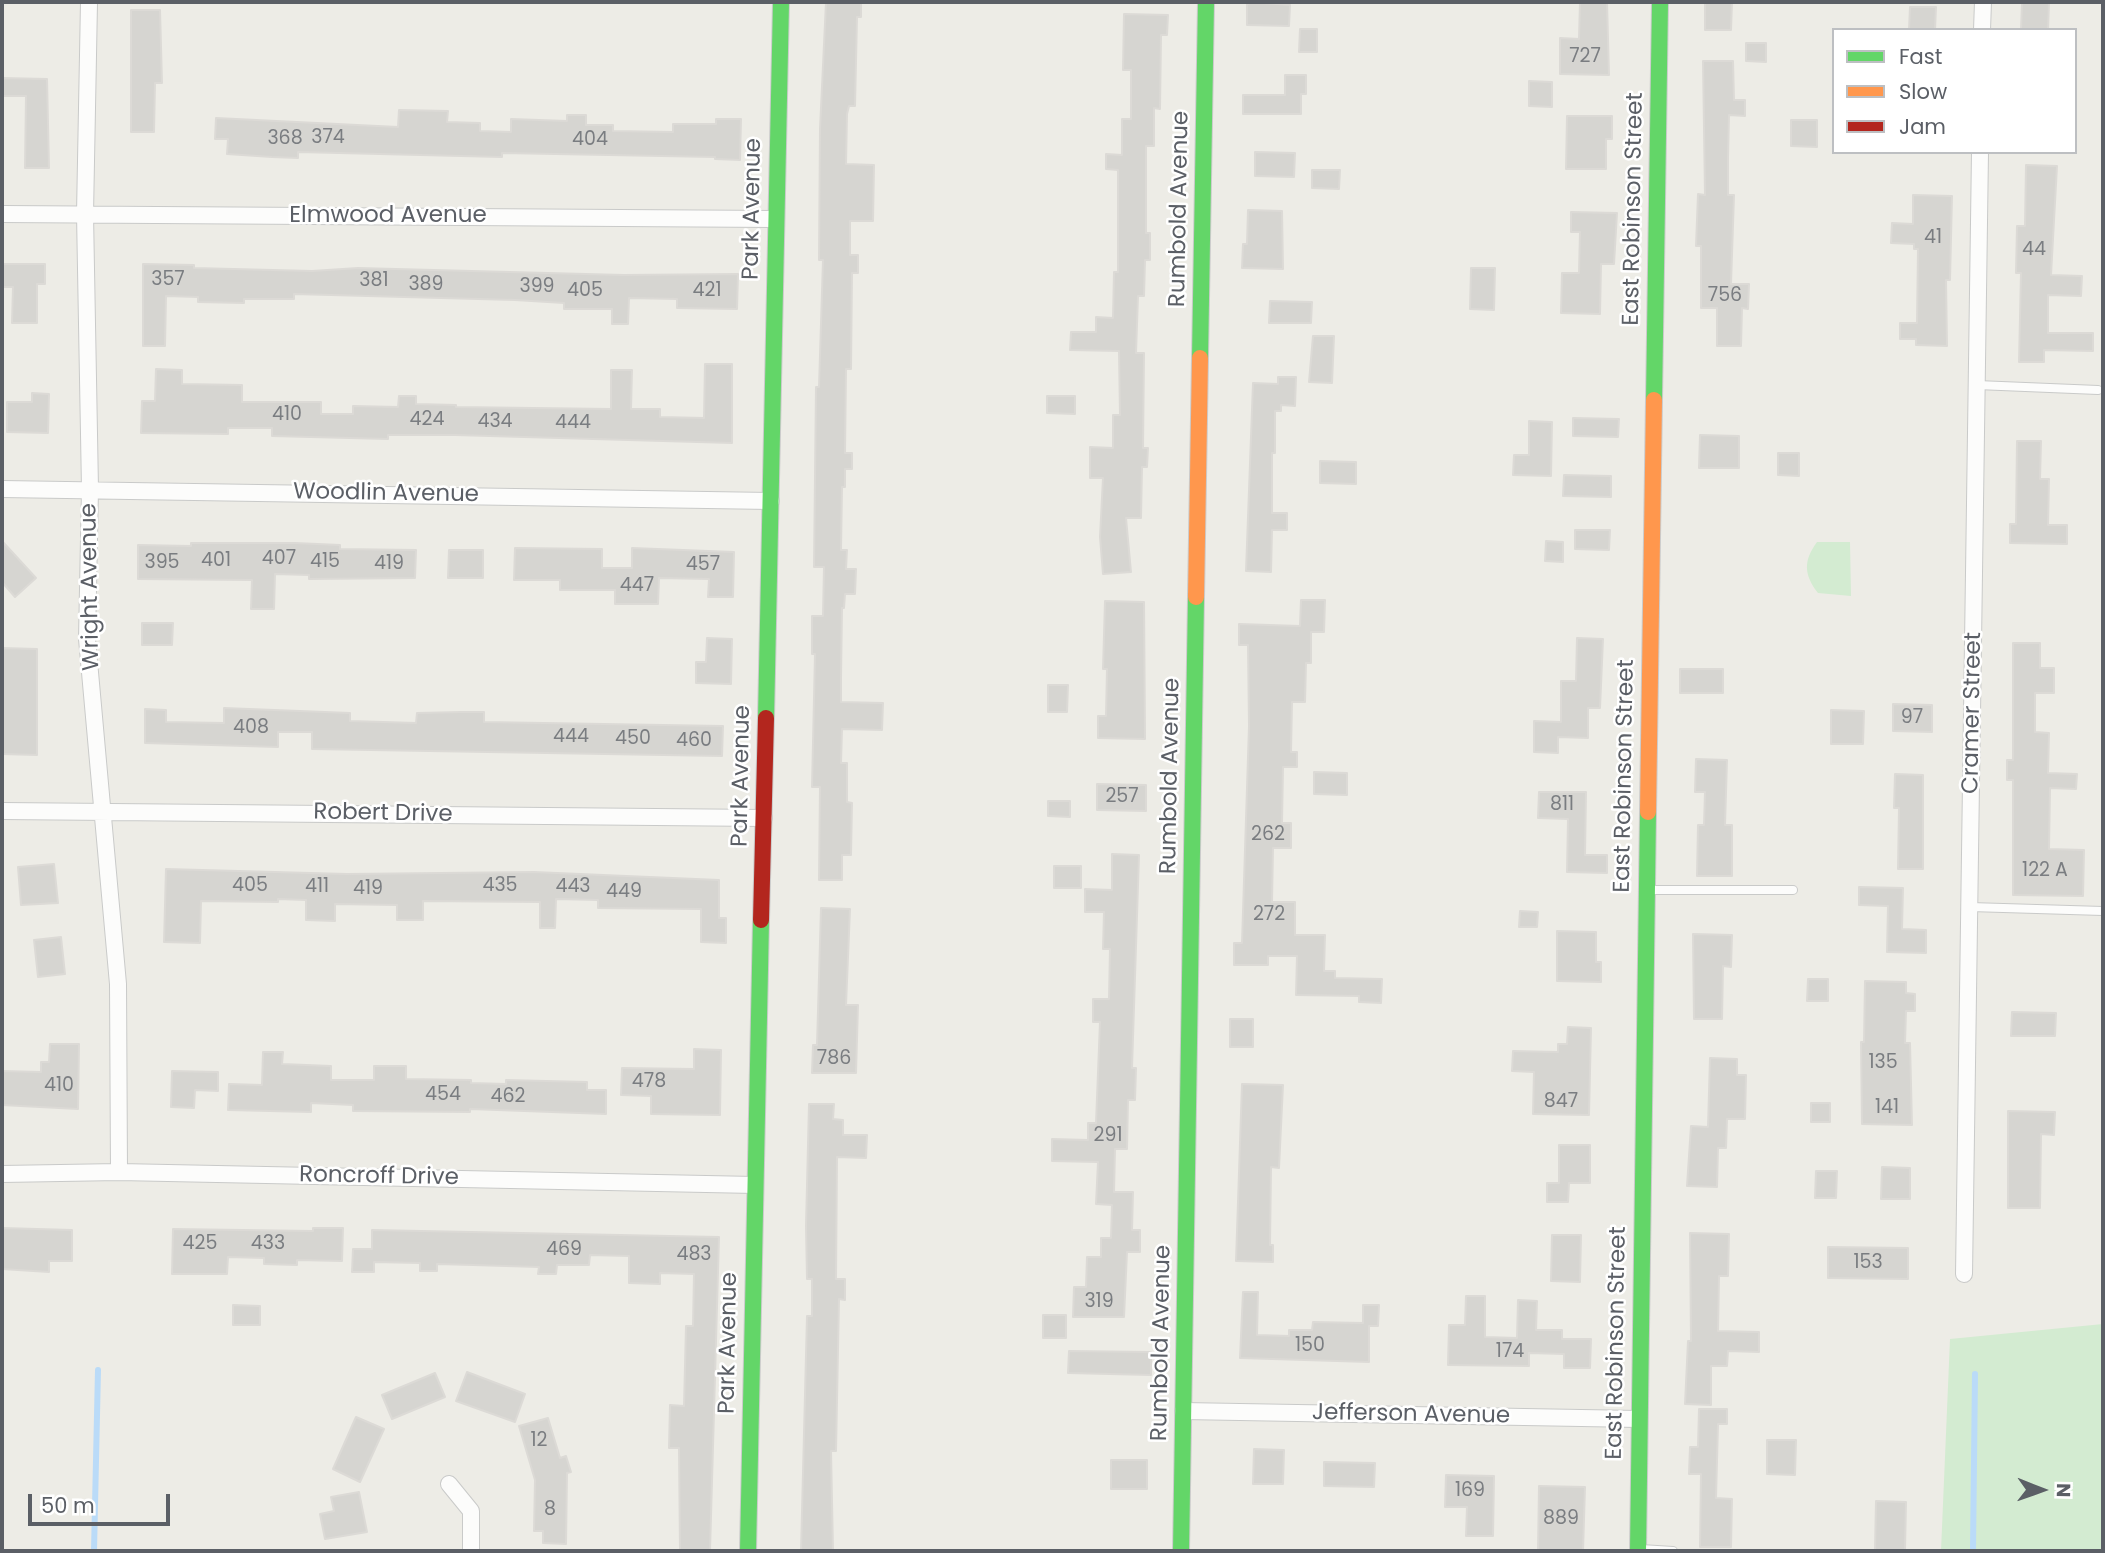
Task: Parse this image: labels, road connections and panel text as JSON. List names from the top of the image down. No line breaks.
{"streets":{"street":["Park Avenue","Rumbold Avenue","East Robinson Street","Elmwood Avenue","Woodlin Avenue","Wright Avenue","Cramer Street","Robert Drive","Roncroff Drive","Jefferson Avenue"]},"crossings":[["Park Avenue","Elmwood Avenue"],["Park Avenue","Woodlin Avenue"],["Park Avenue","Robert Drive"],["Park Avenue","Roncroff Drive"],["Rumbold Avenue","Jefferson Avenue"],["East Robinson Street","Jefferson Avenue"],["Elmwood Avenue","Wright Avenue"],["Woodlin Avenue","Wright Avenue"],["Wright Avenue","Robert Drive"],["Wright Avenue","Roncroff Drive"]],"house_numbers":["727","374","368","404","41","44","357","381","389","399","405","421","756","410","424","434","444","407","401","415","395","419","457","447","97","408","444","450","460","257","811","262","122 A","405","435","411","443","419","449","272","786","135","478","410","454","462","847","141","291","425","433","469","483","153","319","150","174","12","169","8","889"],"legend":["Fast","Slow","Jam"],"scale_bar":"50 m","north":"right"}
